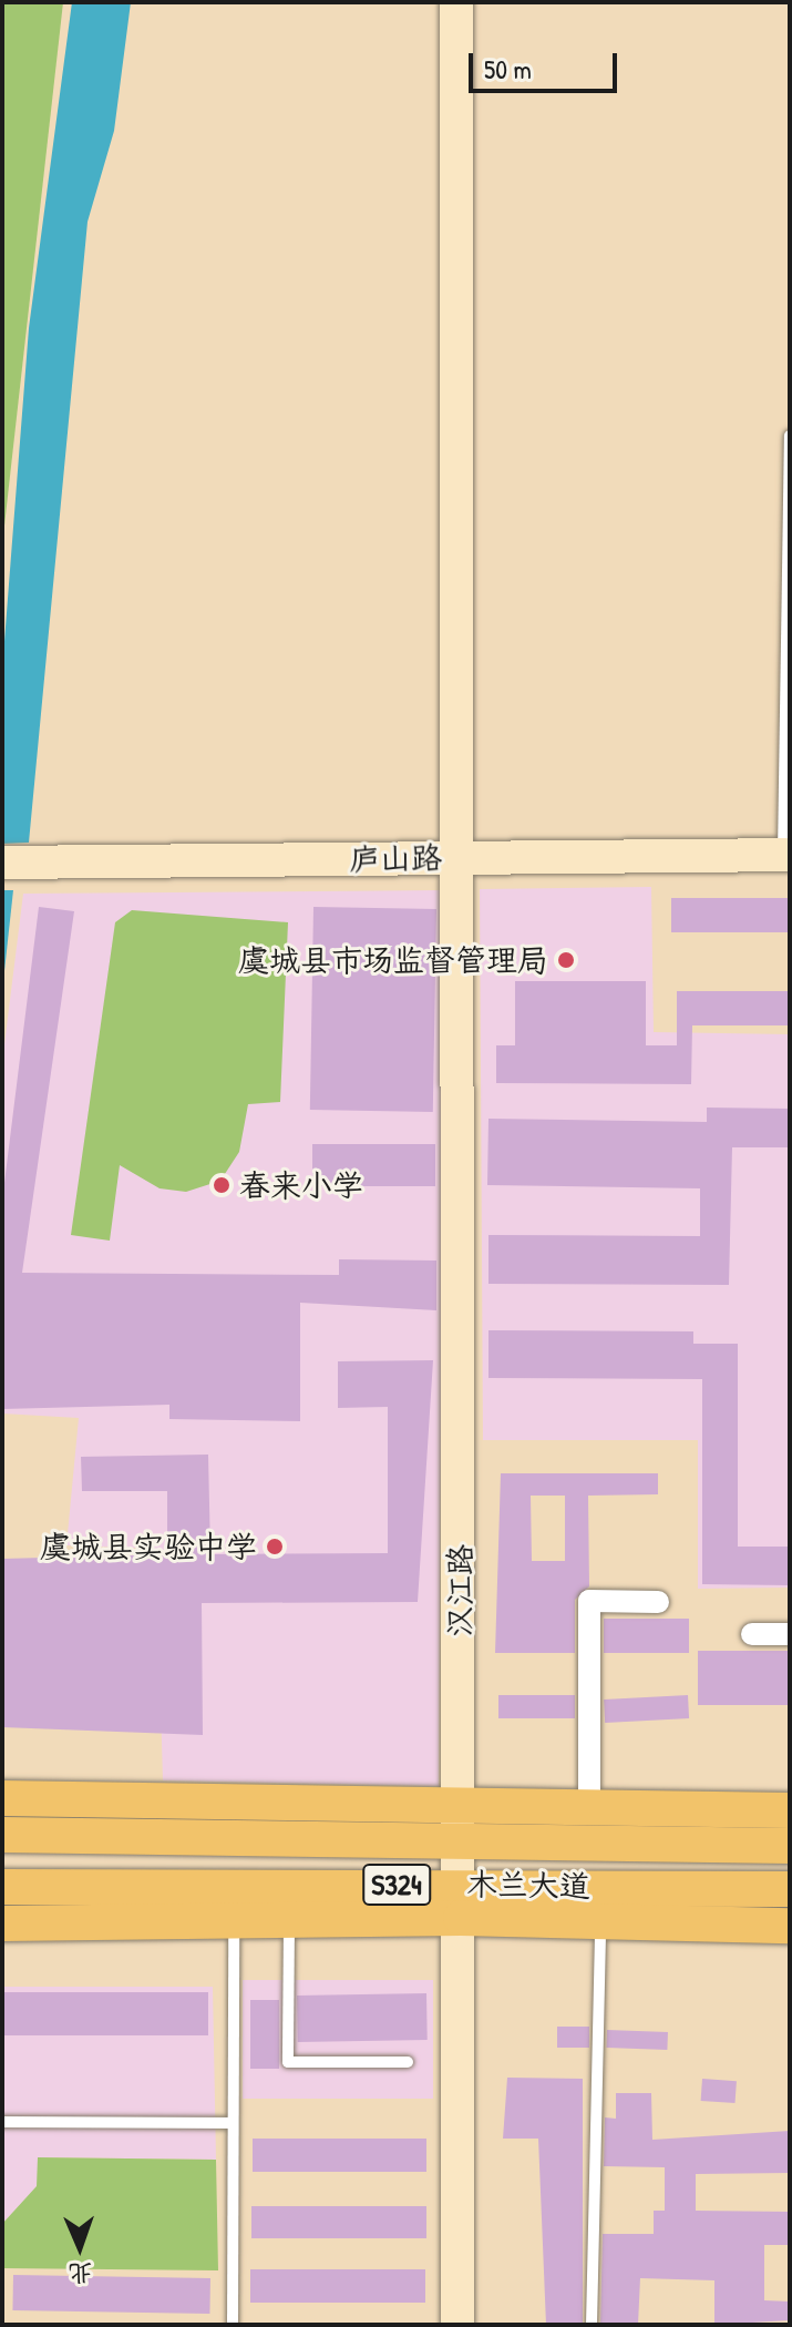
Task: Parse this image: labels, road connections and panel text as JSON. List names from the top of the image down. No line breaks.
{"streets":{"main road":["S324","木兰大道"],"street":["庐山路","汉江路"]},"crossings":[["庐山路","汉江路"],["汉江路","木兰大道"]],"places":["虞城县市场监督管理局","春来小学","虞城县实验中学"],"scale_bar":"50 m","north":"bottom"}
